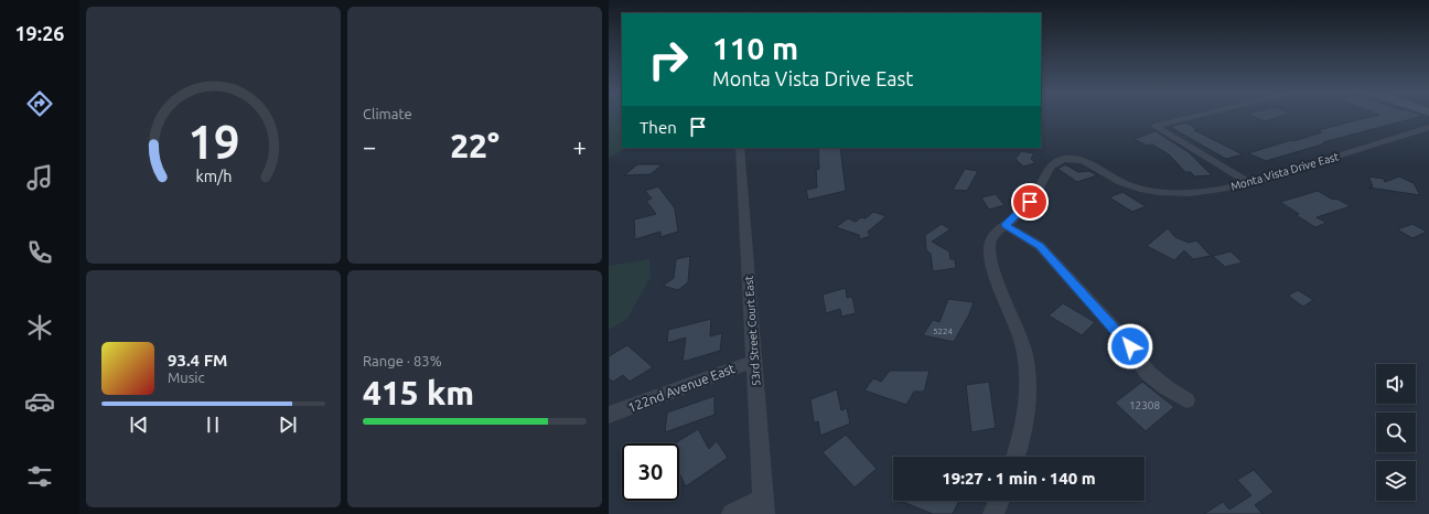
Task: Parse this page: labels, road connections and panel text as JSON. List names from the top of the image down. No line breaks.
{"streets":{"street":["Monta Vista Drive East","53rd Street Court East","122nd Avenue East"]},"crossings":[["53rd Street Court East","122nd Avenue East"]],"house_numbers":["5224","12308"],"page":{"tabs":"19:26","tile":["Climate",["Range · 83%","415 km"]],"turn":["110 m","Monta Vista Drive East"],"then":"Then","heat":["−","22°","+"],"song":["93.4 FM","Music"],"limit":"30","trip":"19:27 · 1 min · 140 m","gauge":["19","km/h"]}}
